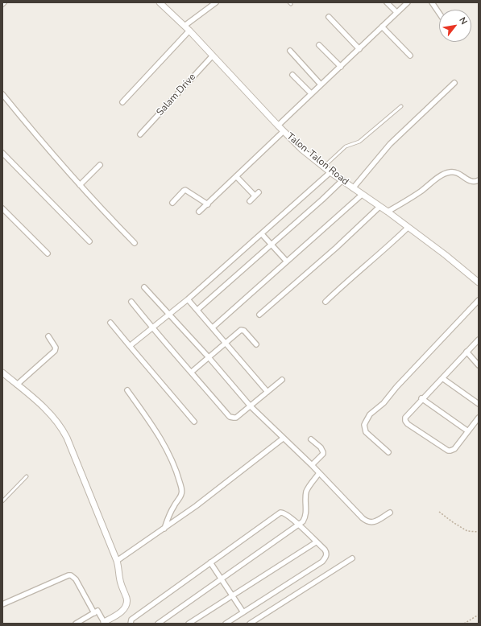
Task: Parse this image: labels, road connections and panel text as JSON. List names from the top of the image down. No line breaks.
{"streets":{"street":["Salam Drive","Talon-Talon Road"]},"crossings":[["Salam Drive","Talon-Talon Road"]],"north":"top right"}
